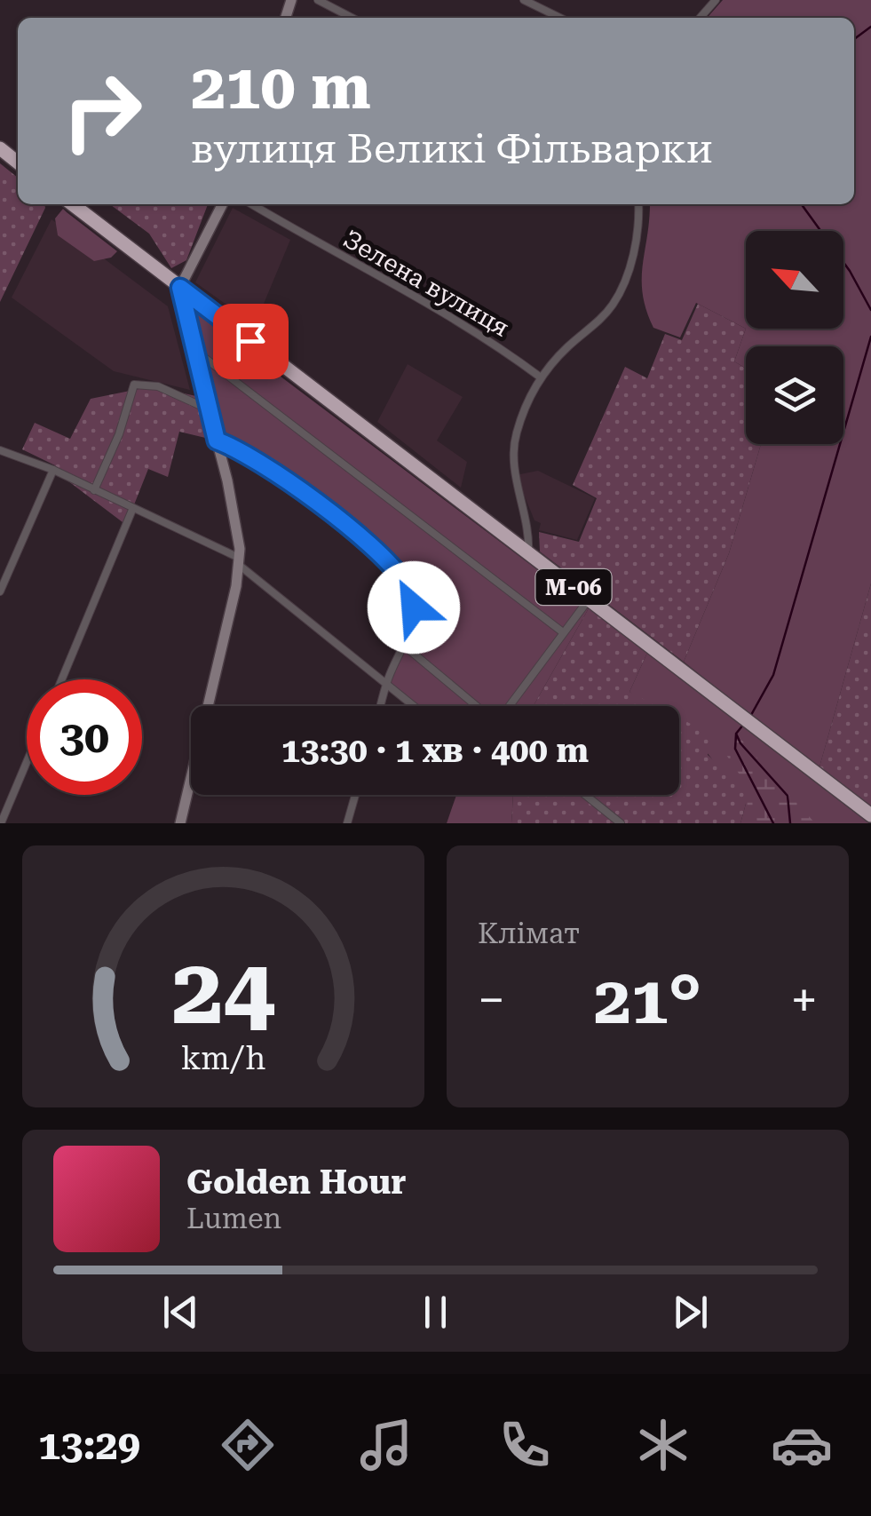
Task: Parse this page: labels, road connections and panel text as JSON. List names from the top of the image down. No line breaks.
{"streets":{"highway":["М-06"],"street":["Зелена вулиця"]},"north":"top left","page":{"turn":["210 m","вулиця Великі Фільварки"],"limit":"30","trip":"13:30 · 1 хв · 400 m","tile":"Клімат","heat":["−","21°","+"],"song":["Golden Hour","Lumen"],"tabs":"13:29","gauge":["24","km/h"]}}
